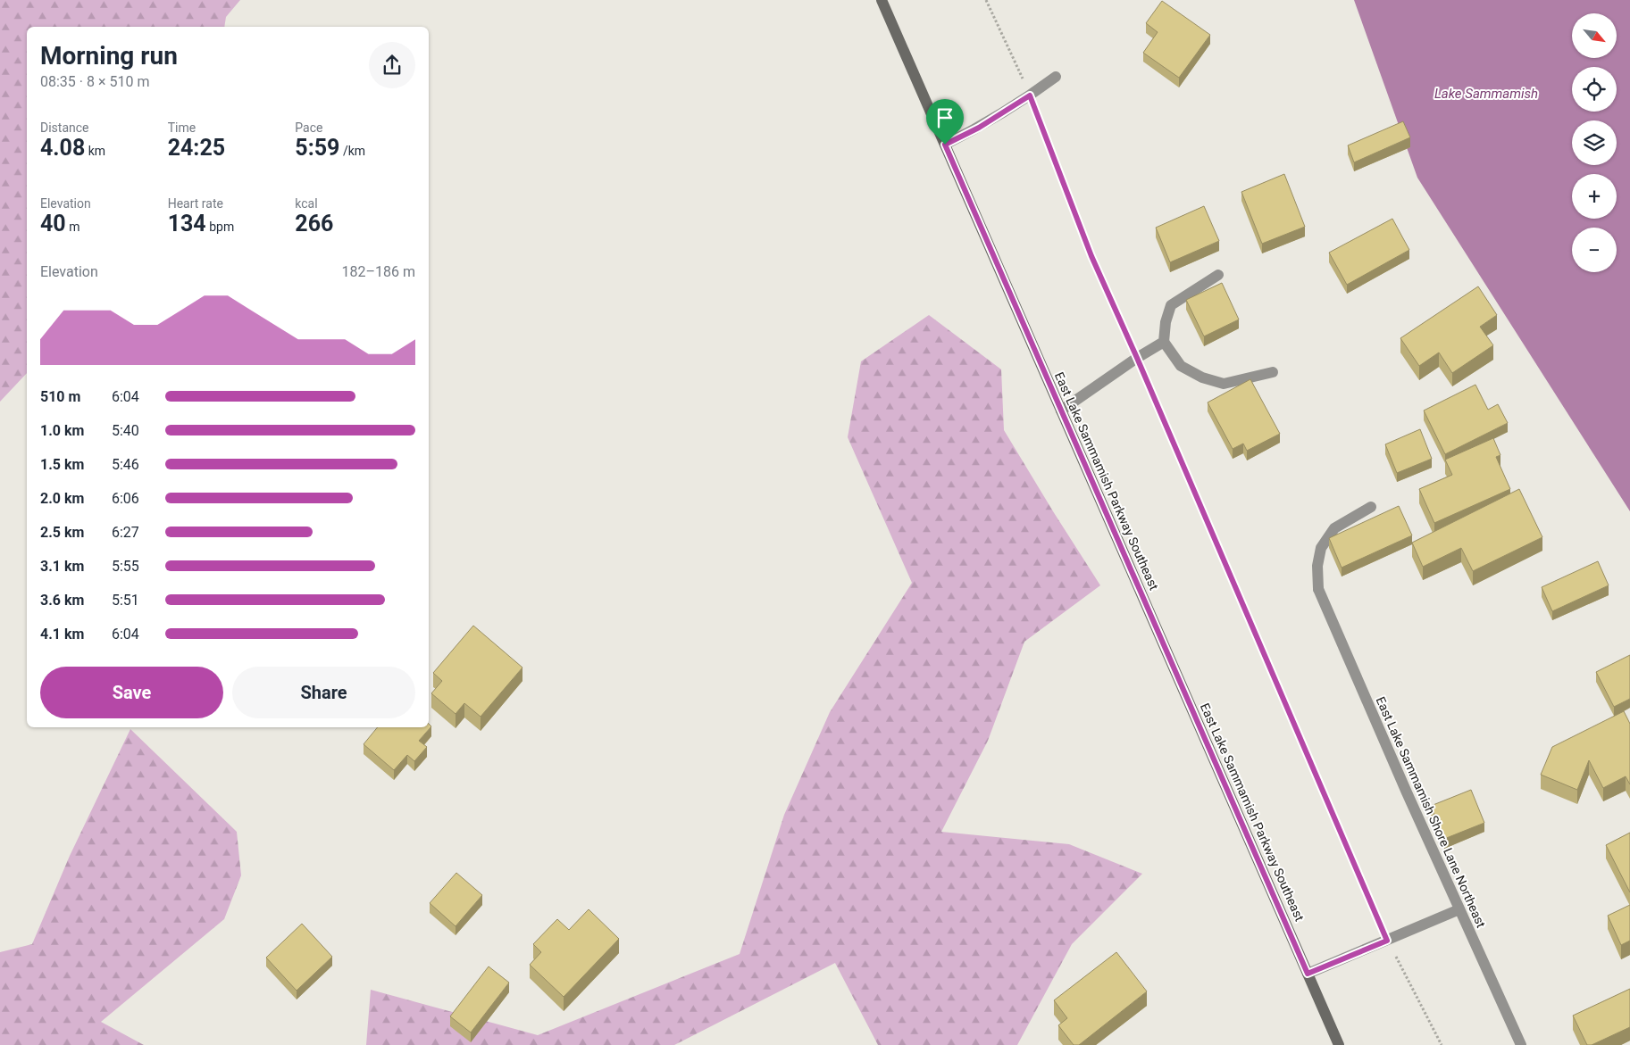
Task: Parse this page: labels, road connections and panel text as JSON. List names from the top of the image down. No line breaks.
{"streets":{"main road":["East Lake Sammamish Parkway Southeast"],"street":["East Lake Sammamish Shore Lane Northeast"]},"water":["Lake Sammamish"],"north":"bottom right","page":{"map_buttons":["+","−"],"heading":["Morning run","08:35 · 8 × 510 m"],"stats":[["Distance","4.08 km"],["Time","24:25"],["Pace","5:59 /km"],["Elevation","40 m"],["Heart rate","134 bpm"],["kcal","266"]],"chart":["Elevation","182–186 m"],"list":[{"name":"510 m","note":"6:04"},{"name":"1.0 km","note":"5:40"},{"name":"1.5 km","note":"5:46"},{"name":"2.0 km","note":"6:06"},{"name":"2.5 km","note":"6:27"},{"name":"3.1 km","note":"5:55"},{"name":"3.6 km","note":"5:51"},{"name":"4.1 km","note":"6:04"}],"buttons":["Save","Share"]}}
